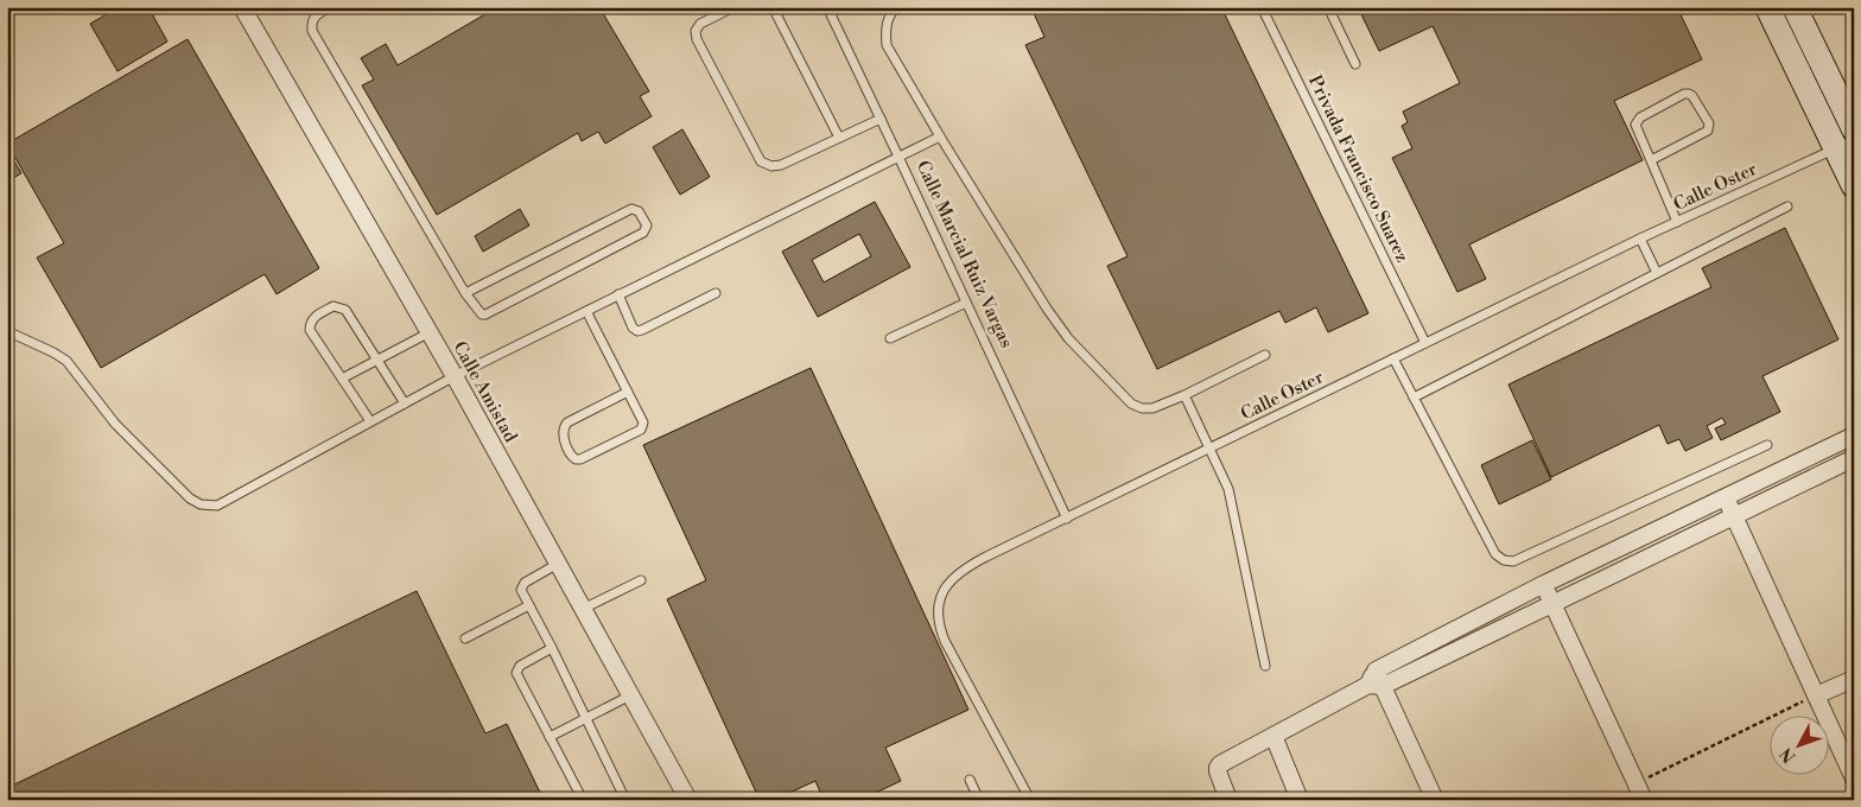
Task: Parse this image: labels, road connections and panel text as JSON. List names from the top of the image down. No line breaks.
{"streets":{"street":["Calle Amistad"],"lane":["Privada Francisco Suarez","Calle Oster","Calle Marcial Ruiz Vargas"]},"crossings":[["Privada Francisco Suarez","Calle Oster"],["Calle Oster","Calle Marcial Ruiz Vargas"]],"north":"bottom left"}
